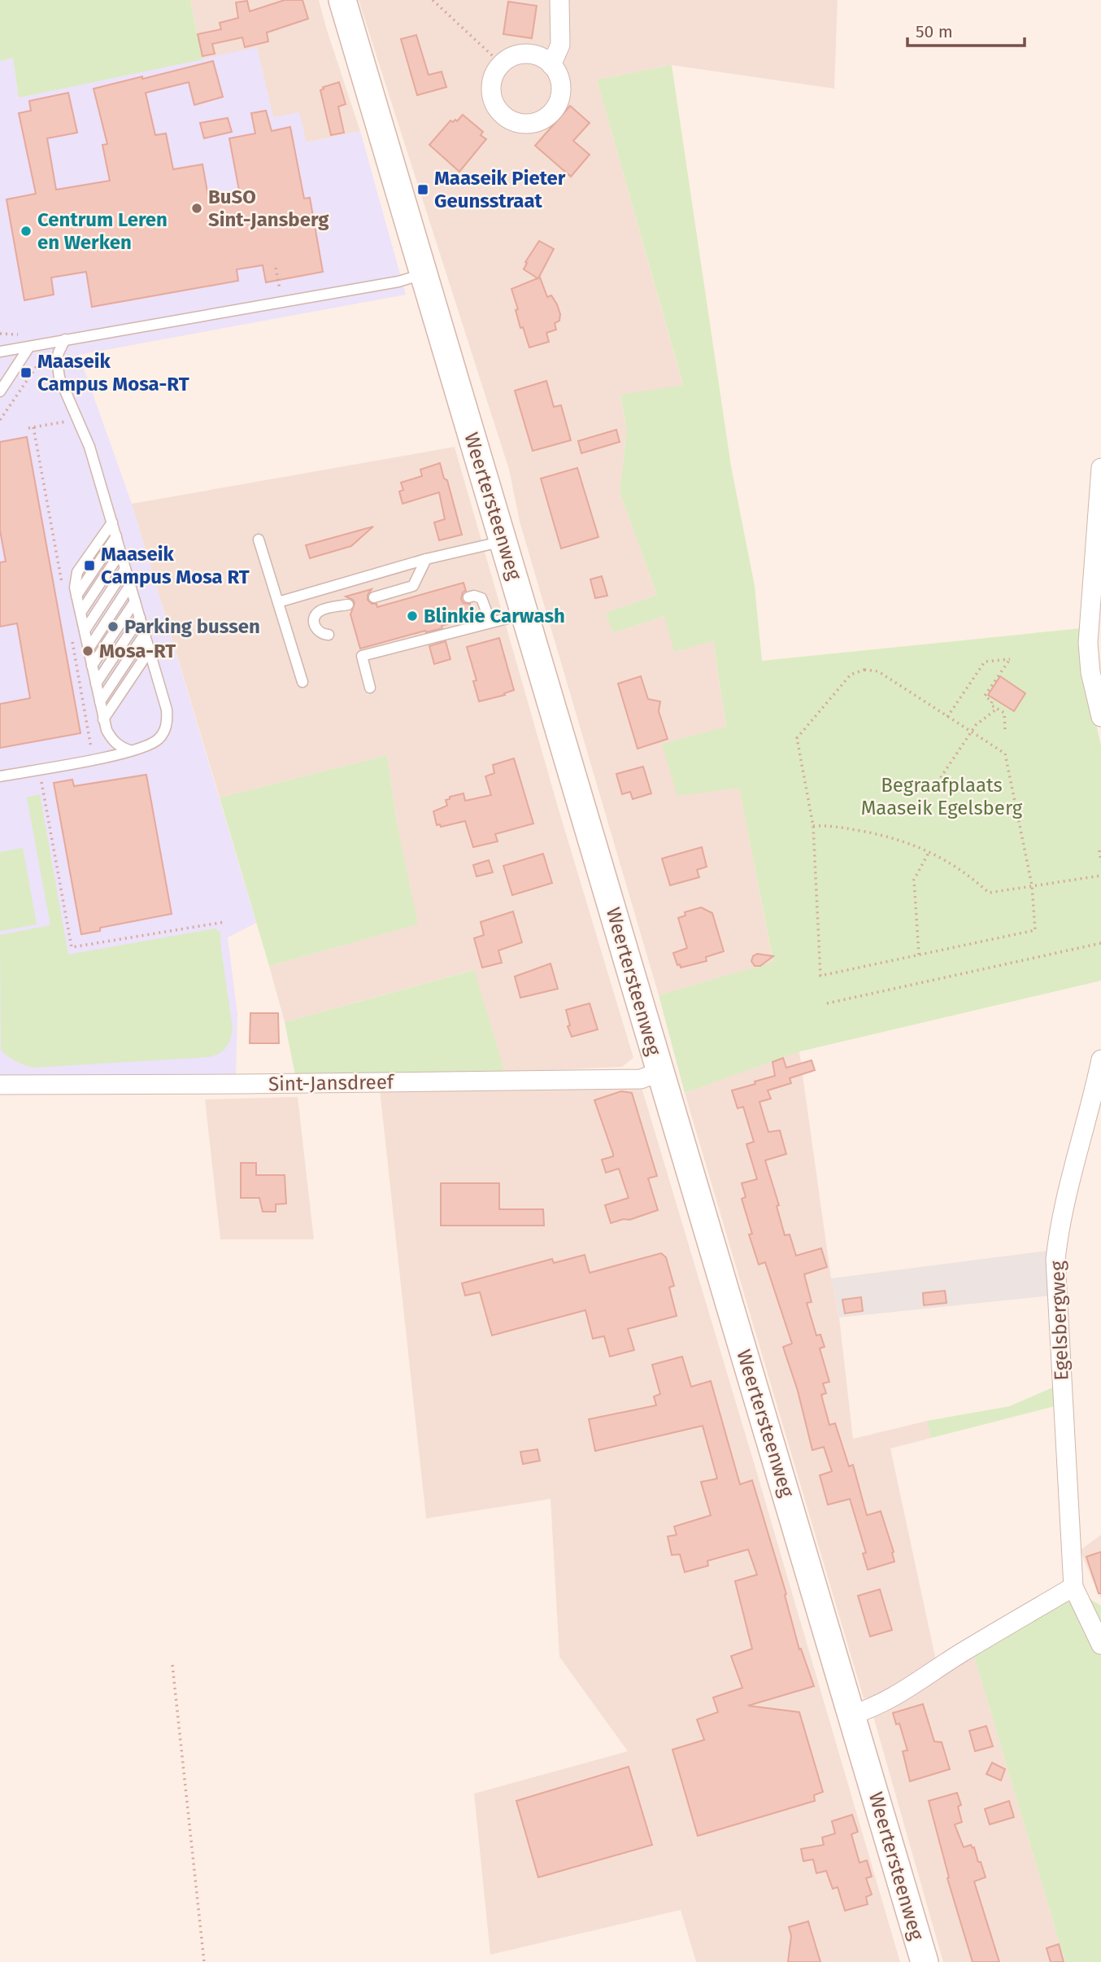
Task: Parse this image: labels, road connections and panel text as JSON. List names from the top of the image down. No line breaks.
{"streets":{"main road":["Weertersteenweg"],"street":["Sint-Jansdreef","Egelsbergweg"]},"crossings":[["Weertersteenweg","Sint-Jansdreef"]],"parks":["Begraafplaats Maaseik Egelsberg"],"places":{"transit":["Maaseik Pieter Geunsstraat","Maaseik Campus Mosa-RT","Maaseik Campus Mosa RT"],"other":["BuSO Sint-Jansberg","Centrum Leren en Werken","Blinkie Carwash","Parking bussen","Mosa-RT"]},"scale_bar":"50 m"}
